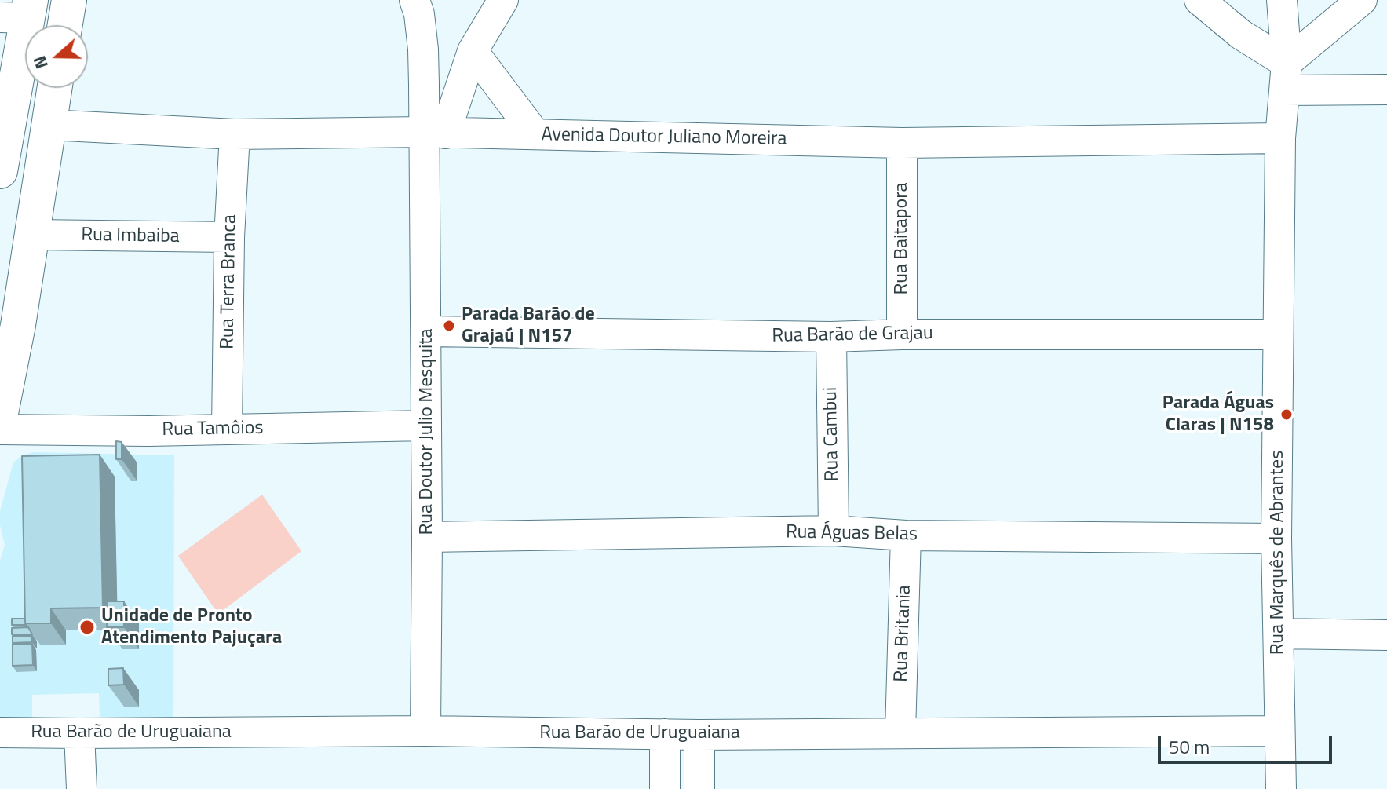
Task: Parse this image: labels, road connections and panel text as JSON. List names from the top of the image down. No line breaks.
{"streets":{"street":["Avenida Doutor Juliano Moreira","Rua Imbaiba","Rua Baitapora","Rua Terra Branca","Rua Barão de Grajau","Rua Tamôios","Rua Doutor Julio Mesquita","Rua Cambui","Rua Águas Belas","Rua Marquês de Abrantes","Rua Britania","Rua Barão de Uruguaiana"]},"crossings":[["Avenida Doutor Juliano Moreira","Rua Baitapora"],["Avenida Doutor Juliano Moreira","Rua Terra Branca"],["Avenida Doutor Juliano Moreira","Rua Doutor Julio Mesquita"],["Avenida Doutor Juliano Moreira","Rua Marquês de Abrantes"],["Rua Imbaiba","Rua Terra Branca"],["Rua Baitapora","Rua Barão de Grajau"],["Rua Terra Branca","Rua Tamôios"],["Rua Barão de Grajau","Rua Doutor Julio Mesquita"],["Rua Barão de Grajau","Rua Cambui"],["Rua Barão de Grajau","Rua Marquês de Abrantes"],["Rua Tamôios","Rua Doutor Julio Mesquita"],["Rua Doutor Julio Mesquita","Rua Águas Belas"],["Rua Doutor Julio Mesquita","Rua Barão de Uruguaiana"],["Rua Cambui","Rua Águas Belas"],["Rua Águas Belas","Rua Marquês de Abrantes"],["Rua Águas Belas","Rua Britania"],["Rua Marquês de Abrantes","Rua Barão de Uruguaiana"],["Rua Britania","Rua Barão de Uruguaiana"]],"places":["Parada Barão de Grajaú | N157","Parada Águas Claras | N158","Unidade de Pronto Atendimento Pajuçara"],"scale_bar":"50 m","north":"left"}
